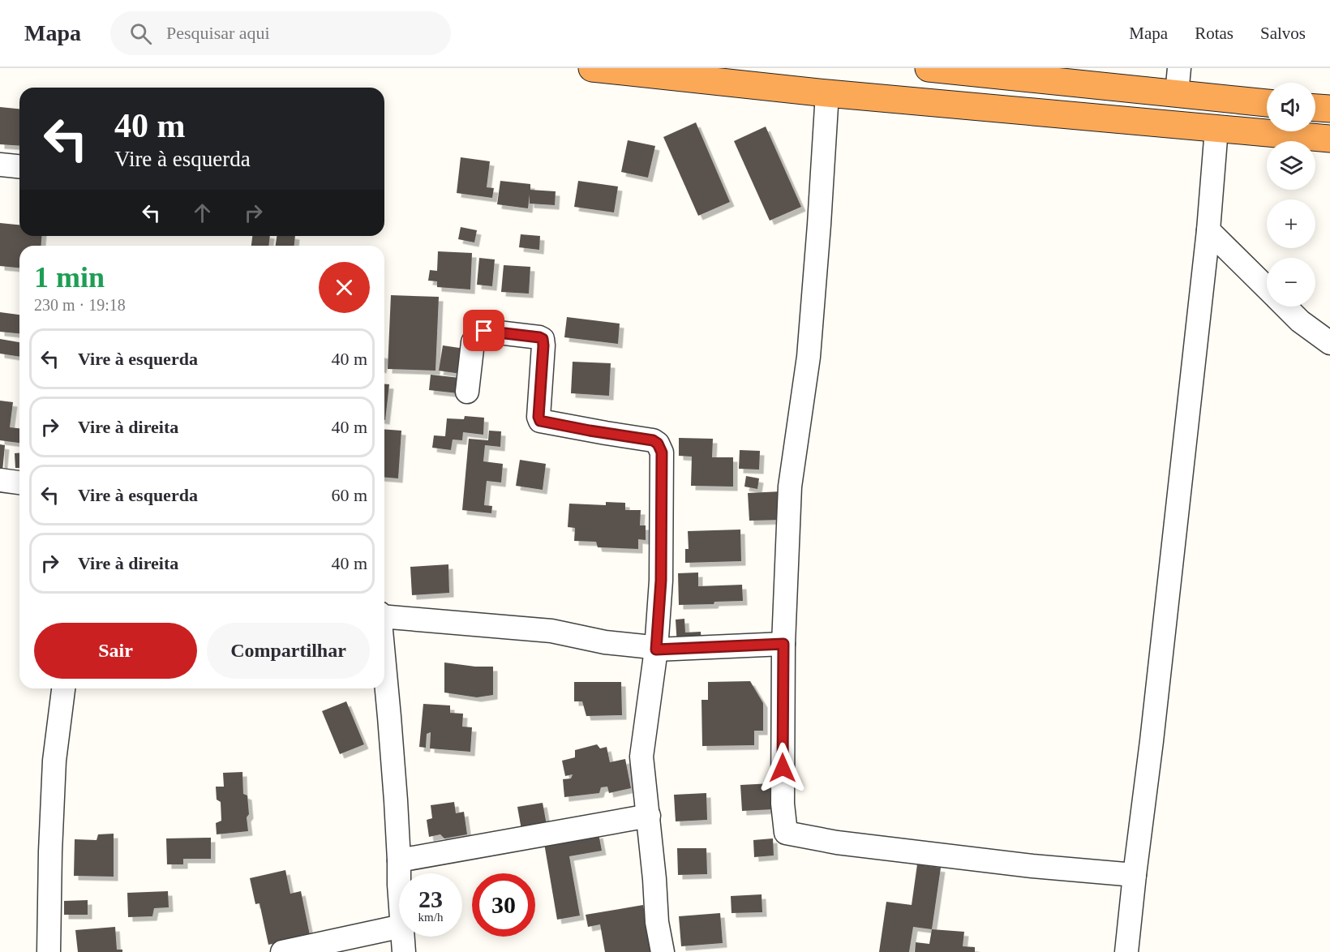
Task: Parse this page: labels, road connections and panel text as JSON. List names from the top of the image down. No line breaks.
{"page":{"header":"Mapa","search":"Pesquisar aqui","nav":["Mapa","Rotas","Salvos"],"map_buttons":["+","−"],"turn":["40 m","Vire à esquerda"],"heading":["1 min","230 m · 19:18"],"list":[{"name":"Vire à esquerda","value":"40 m"},{"name":"Vire à direita","value":"40 m"},{"name":"Vire à esquerda","value":"60 m"},{"name":"Vire à direita","value":"40 m"}],"buttons":["Sair","Compartilhar"],"speed":"23 km/h","limit":"30"}}
